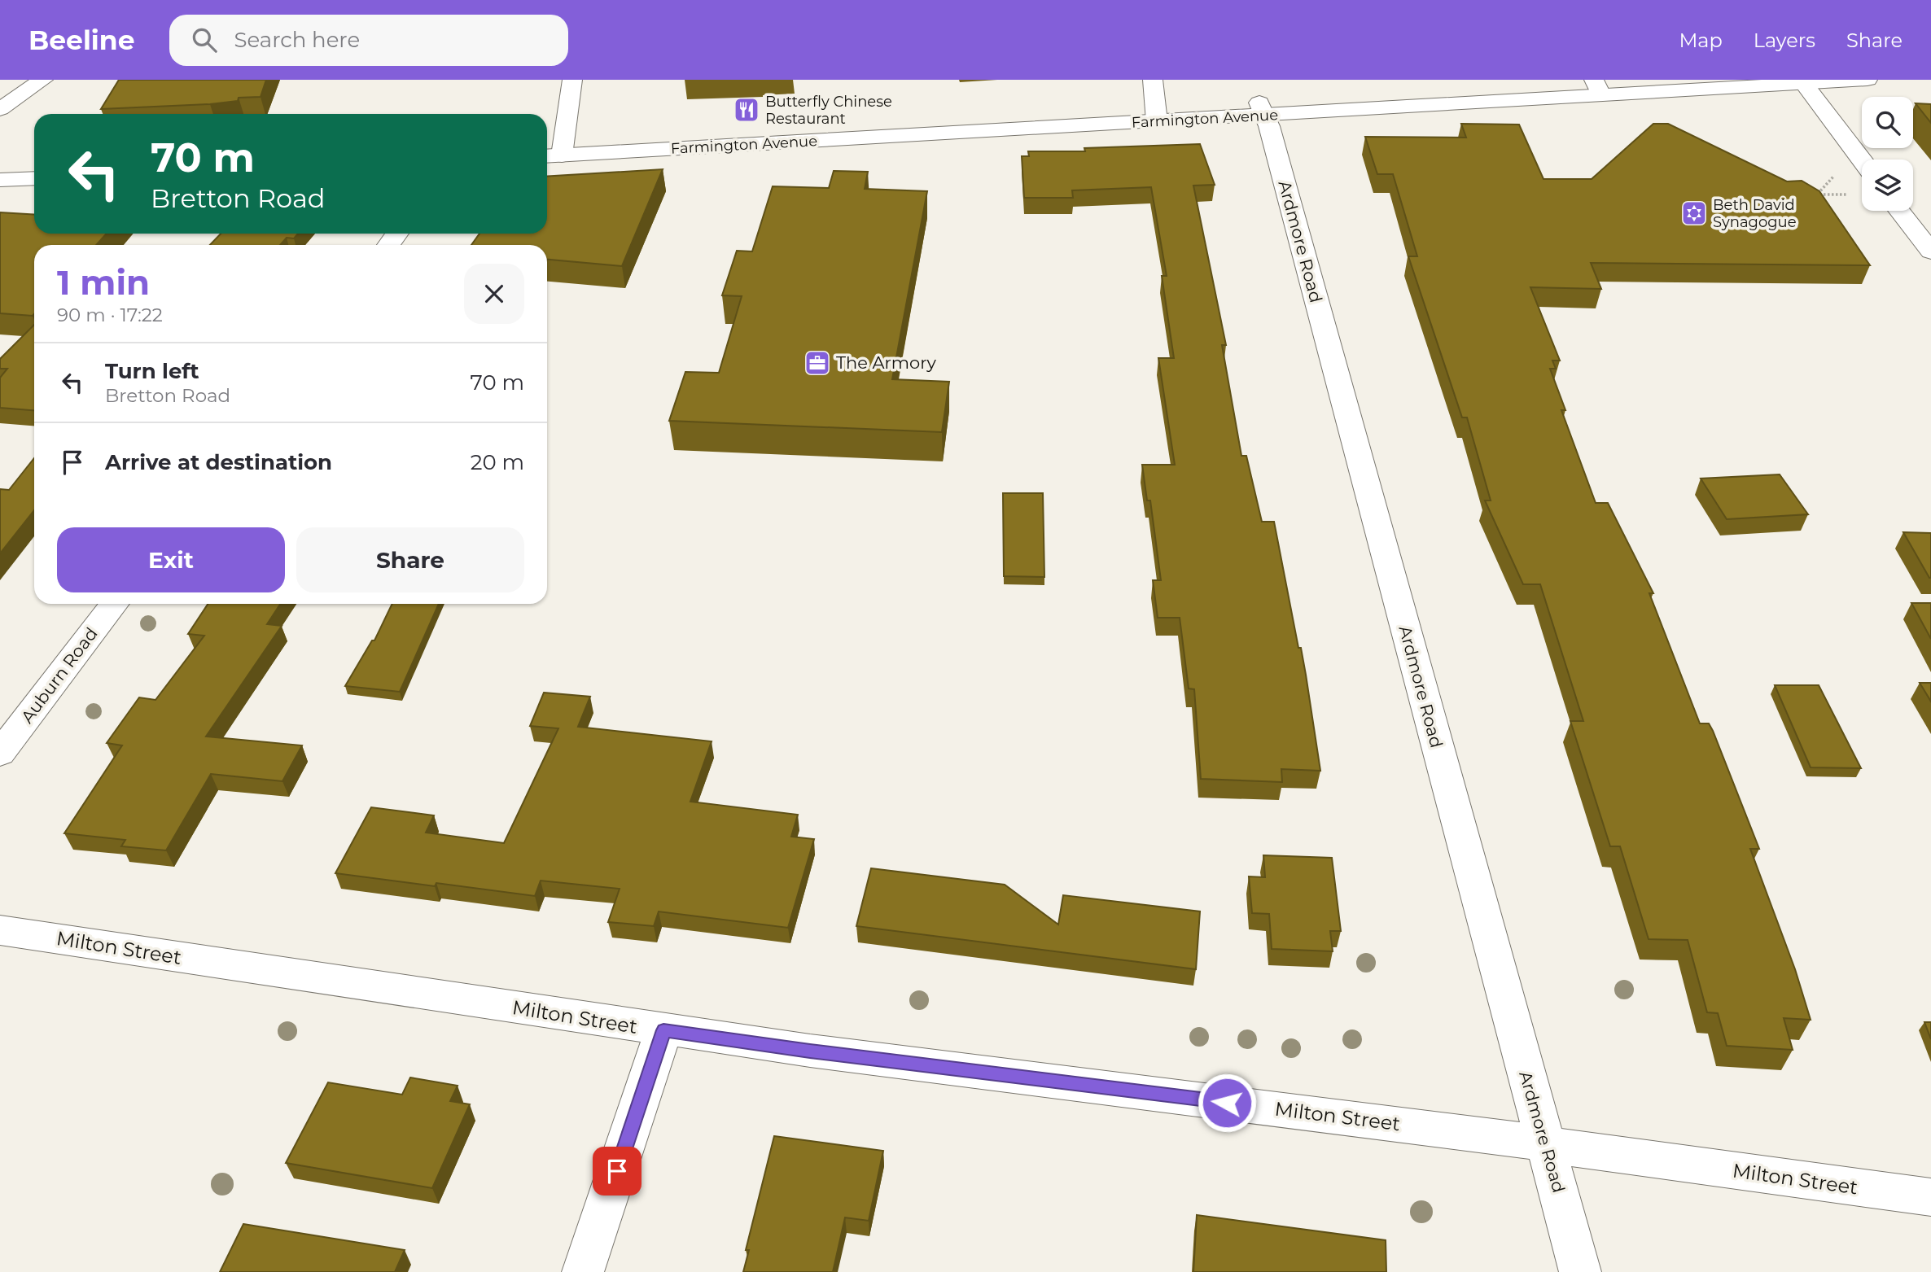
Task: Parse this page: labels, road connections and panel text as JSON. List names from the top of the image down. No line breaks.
{"streets":{"street":["Farmington Avenue","Ardmore Road","Auburn Road","Milton Street"]},"crossings":[["Farmington Avenue","Ardmore Road"],["Ardmore Road","Milton Street"]],"places":{"restaurant":["Butterfly Chinese Restaurant"],"synagogue":["Beth David Synagogue"],"office":["The Armory"]},"page":{"header":"Beeline","search":"Search here","nav":["Map","Layers","Share"],"turn":["70 m","Bretton Road"],"heading":["1 min","90 m · 17:22"],"list":[{"name":"Turn left","note":"Bretton Road","value":"70 m"},{"name":"Arrive at destination","value":"20 m"}],"buttons":["Exit","Share"]}}
